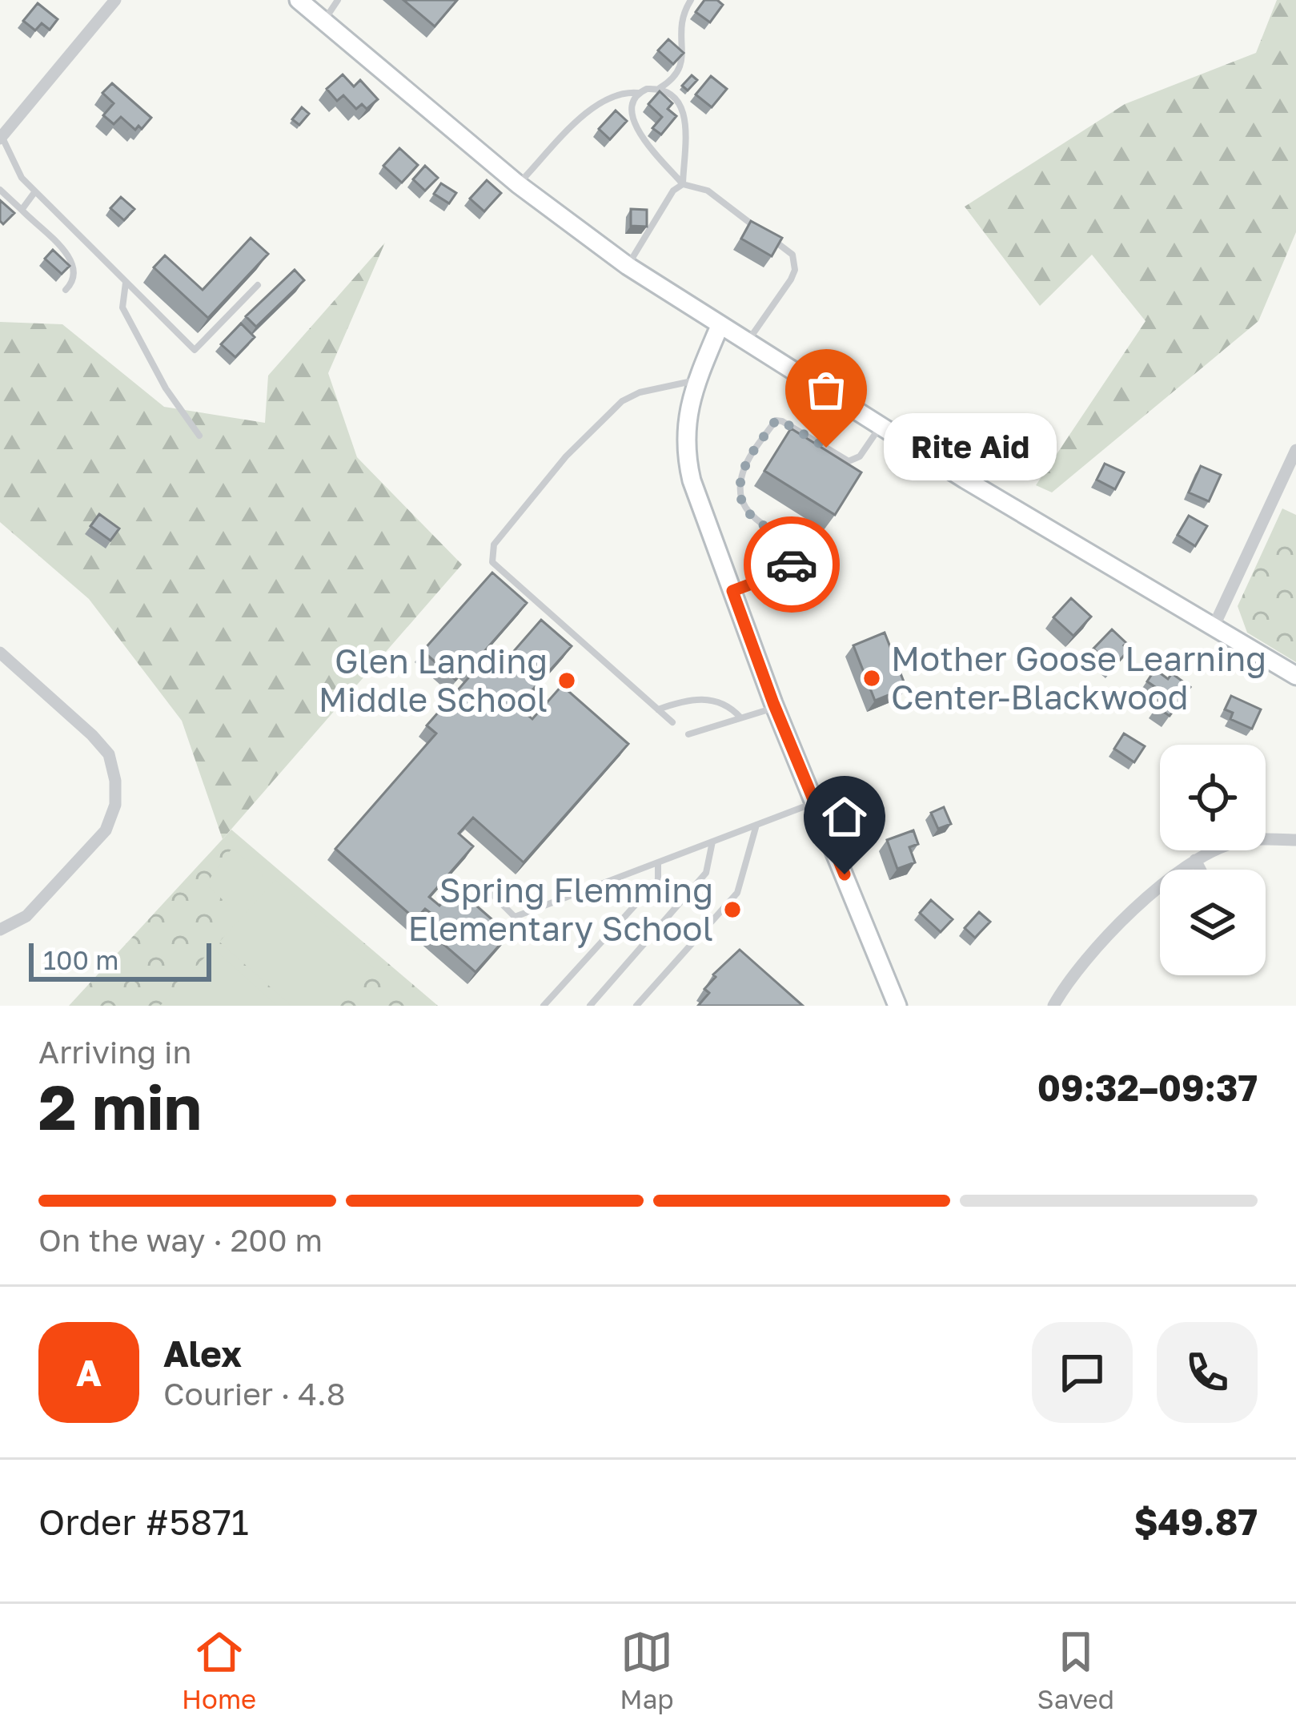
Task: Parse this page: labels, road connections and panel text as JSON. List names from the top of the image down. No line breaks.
{"places":["Rite Aid","Mother Goose Learning Center-Blackwood","Glen Landing Middle School","Spring Flemming Elementary School"],"scale_bar":"100 m","page":{"bubble":"Rite Aid","scale":"100 m","heading":["2 min","Arriving in","09:32–09:37"],"panel":["Alex","Courier · 4.8","Order #5871","$49.87"],"bar":"On the way · 200 m","round":"A","tabs":["Home","Map","Saved"]}}
